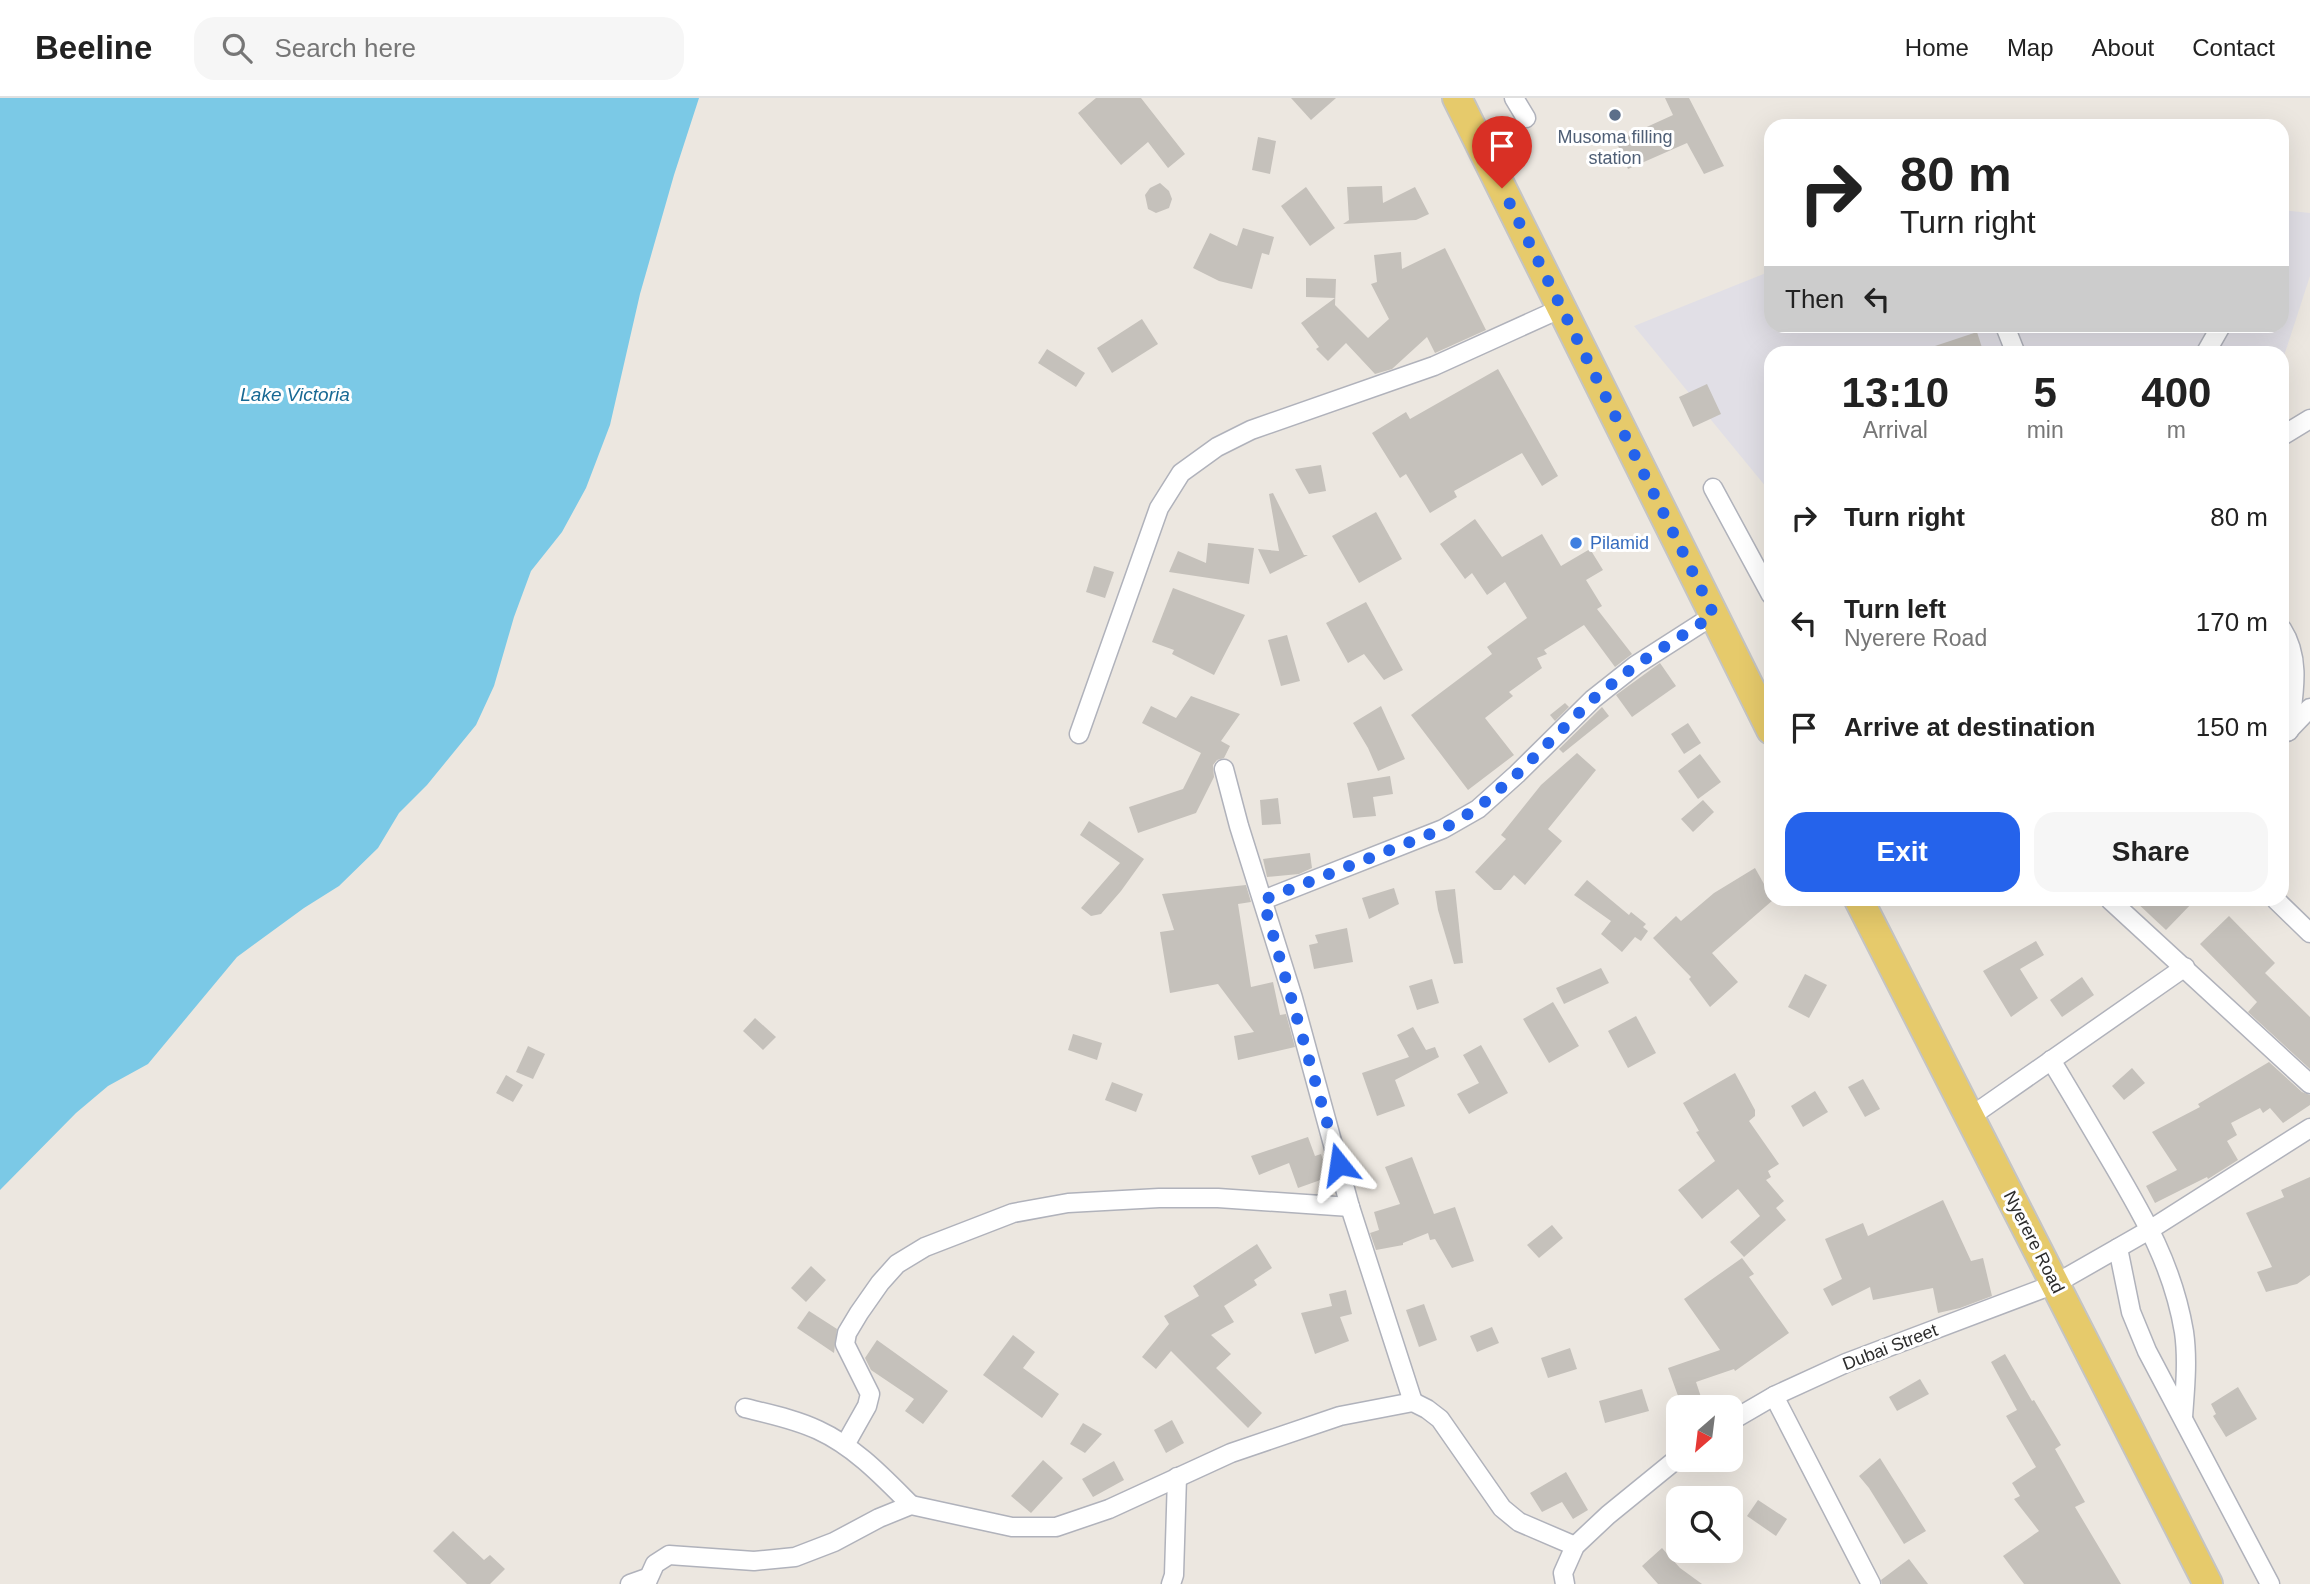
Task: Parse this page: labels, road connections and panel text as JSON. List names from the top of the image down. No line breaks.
{"streets":{"main road":["Nyerere Road"],"street":["Dubai Street"]},"crossings":[["Nyerere Road","Dubai Street"]],"water":["Lake Victoria"],"places":["Musoma filling station","Pilamid"],"north":"bottom left","page":{"header":"Beeline","search":"Search here","nav":["Home","Map","About","Contact"],"turn":["80 m","Turn right"],"then":"Then","eta":["13:10","Arrival","5","min","400","m"],"list":[{"name":"Turn right","value":"80 m"},{"name":"Turn left","note":"Nyerere Road","value":"170 m"},{"name":"Arrive at destination","value":"150 m"}],"buttons":["Exit","Share"]}}
